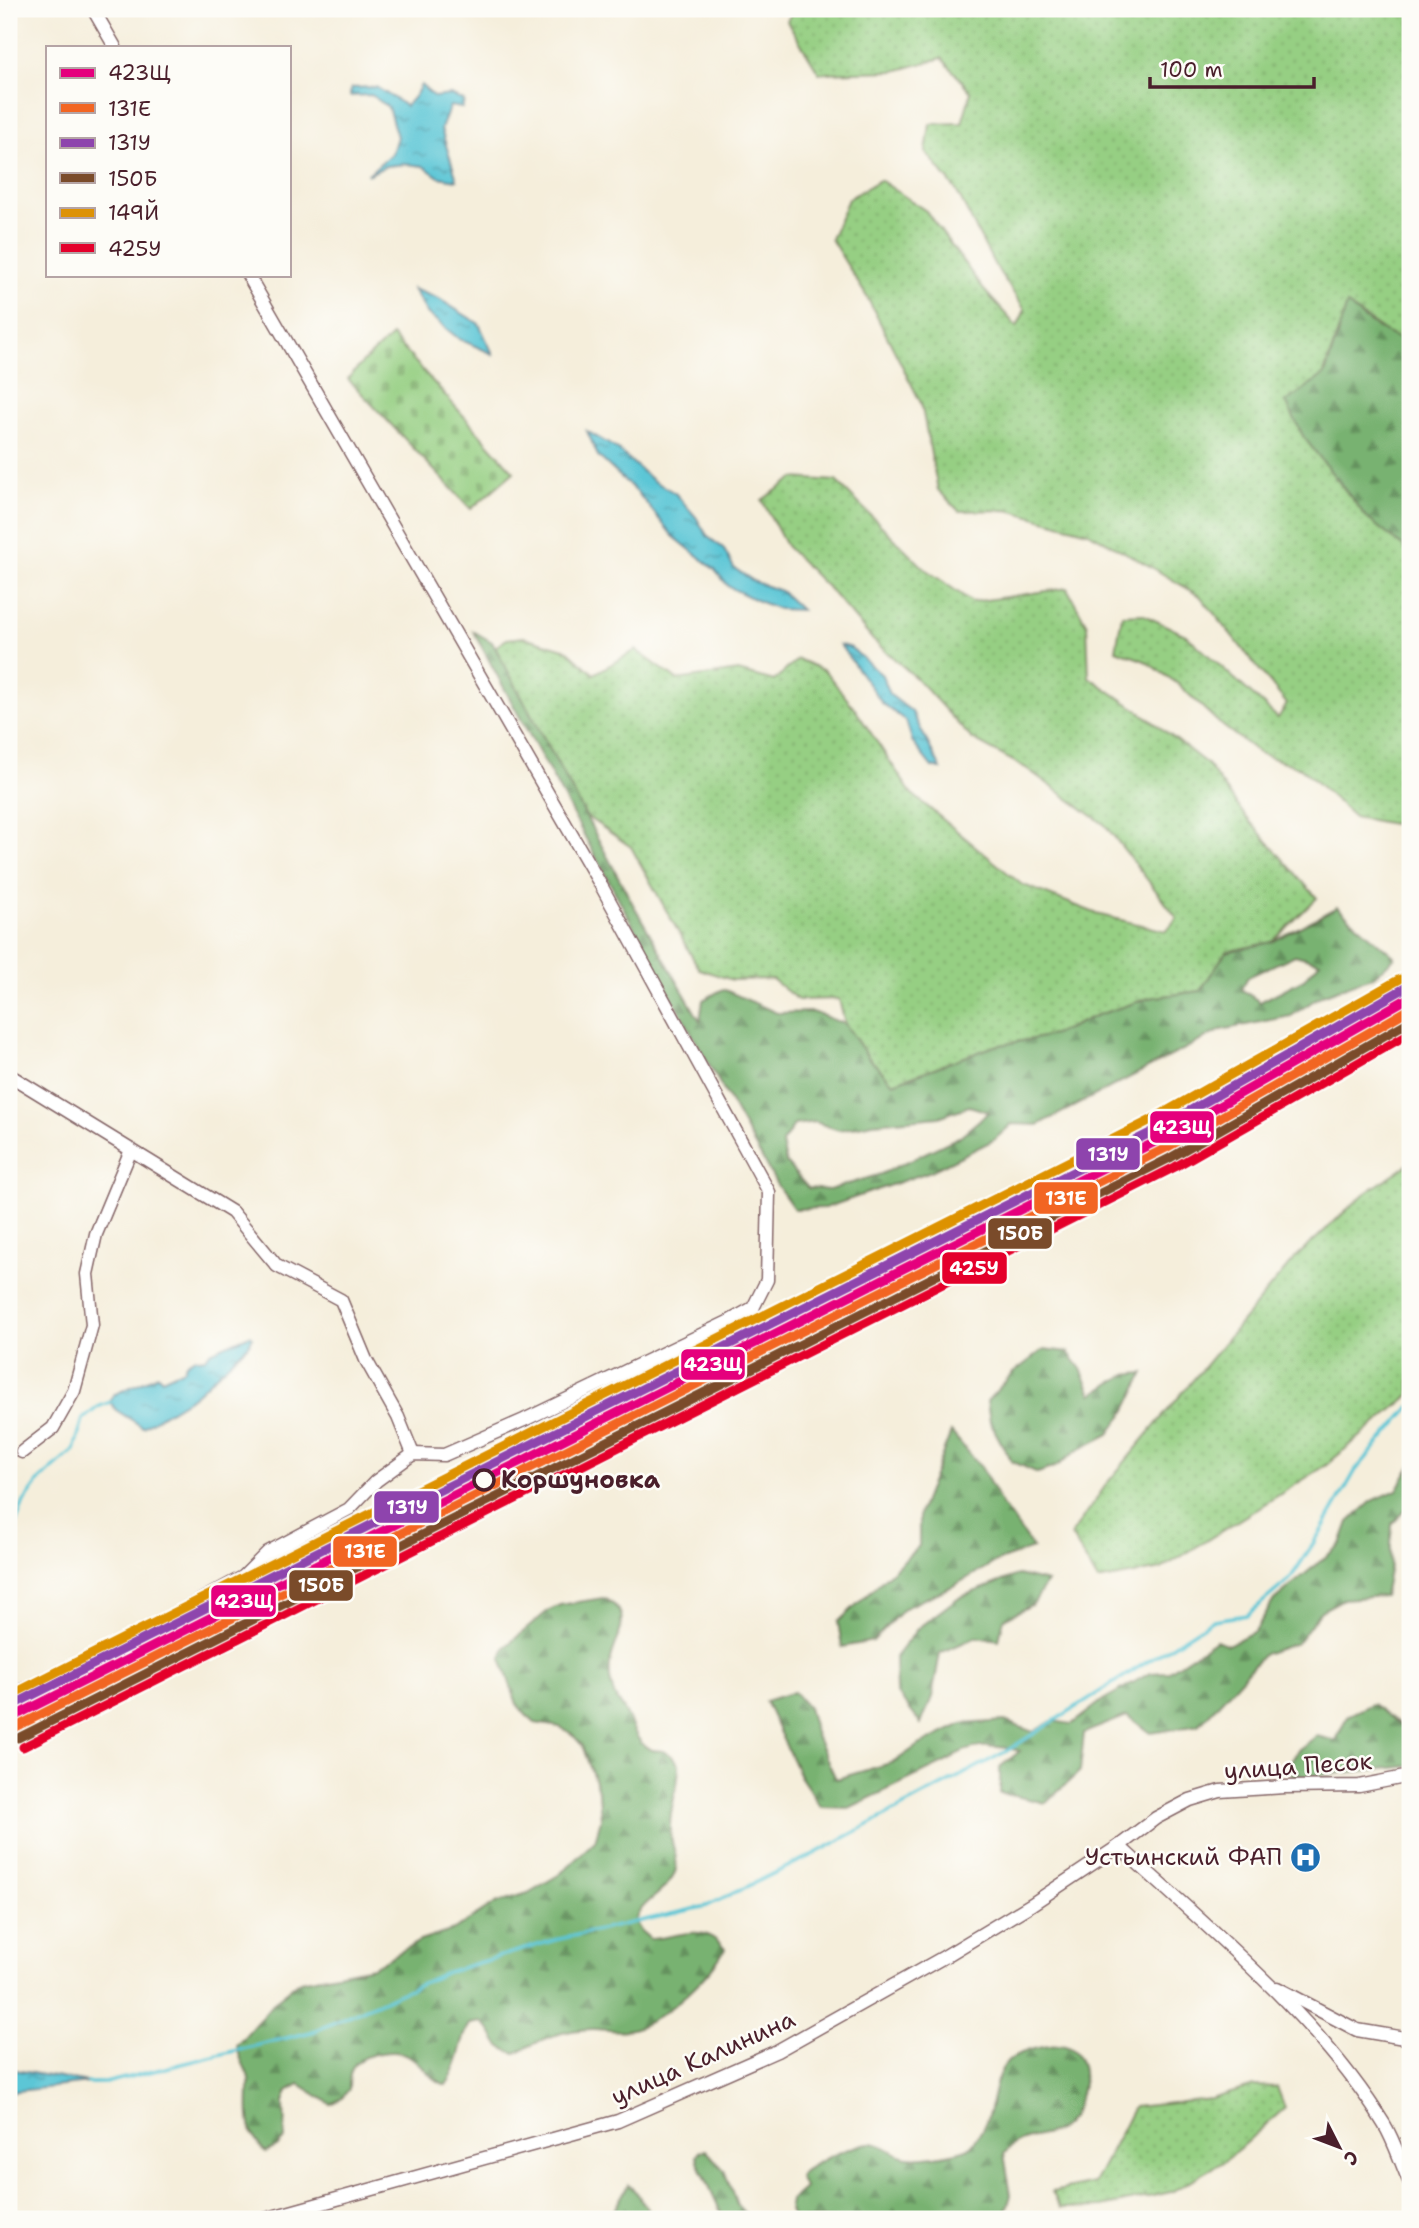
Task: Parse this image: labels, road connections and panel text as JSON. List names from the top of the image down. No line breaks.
{"streets":{"street":["улица Песок","улица Калинина"]},"crossings":[["улица Песок","улица Калинина"]],"places":{"other":["Коршуновка"],"hospital":["Устьинский ФАП"]},"lines":["transit line 149Й","transit line 131У","transit line 423Щ","transit line 131Е","transit line 150Б","transit line 425У"],"legend":["423Щ","131Е","131У","150Б","149Й","425У"],"scale_bar":"100 m","north":"bottom right"}
